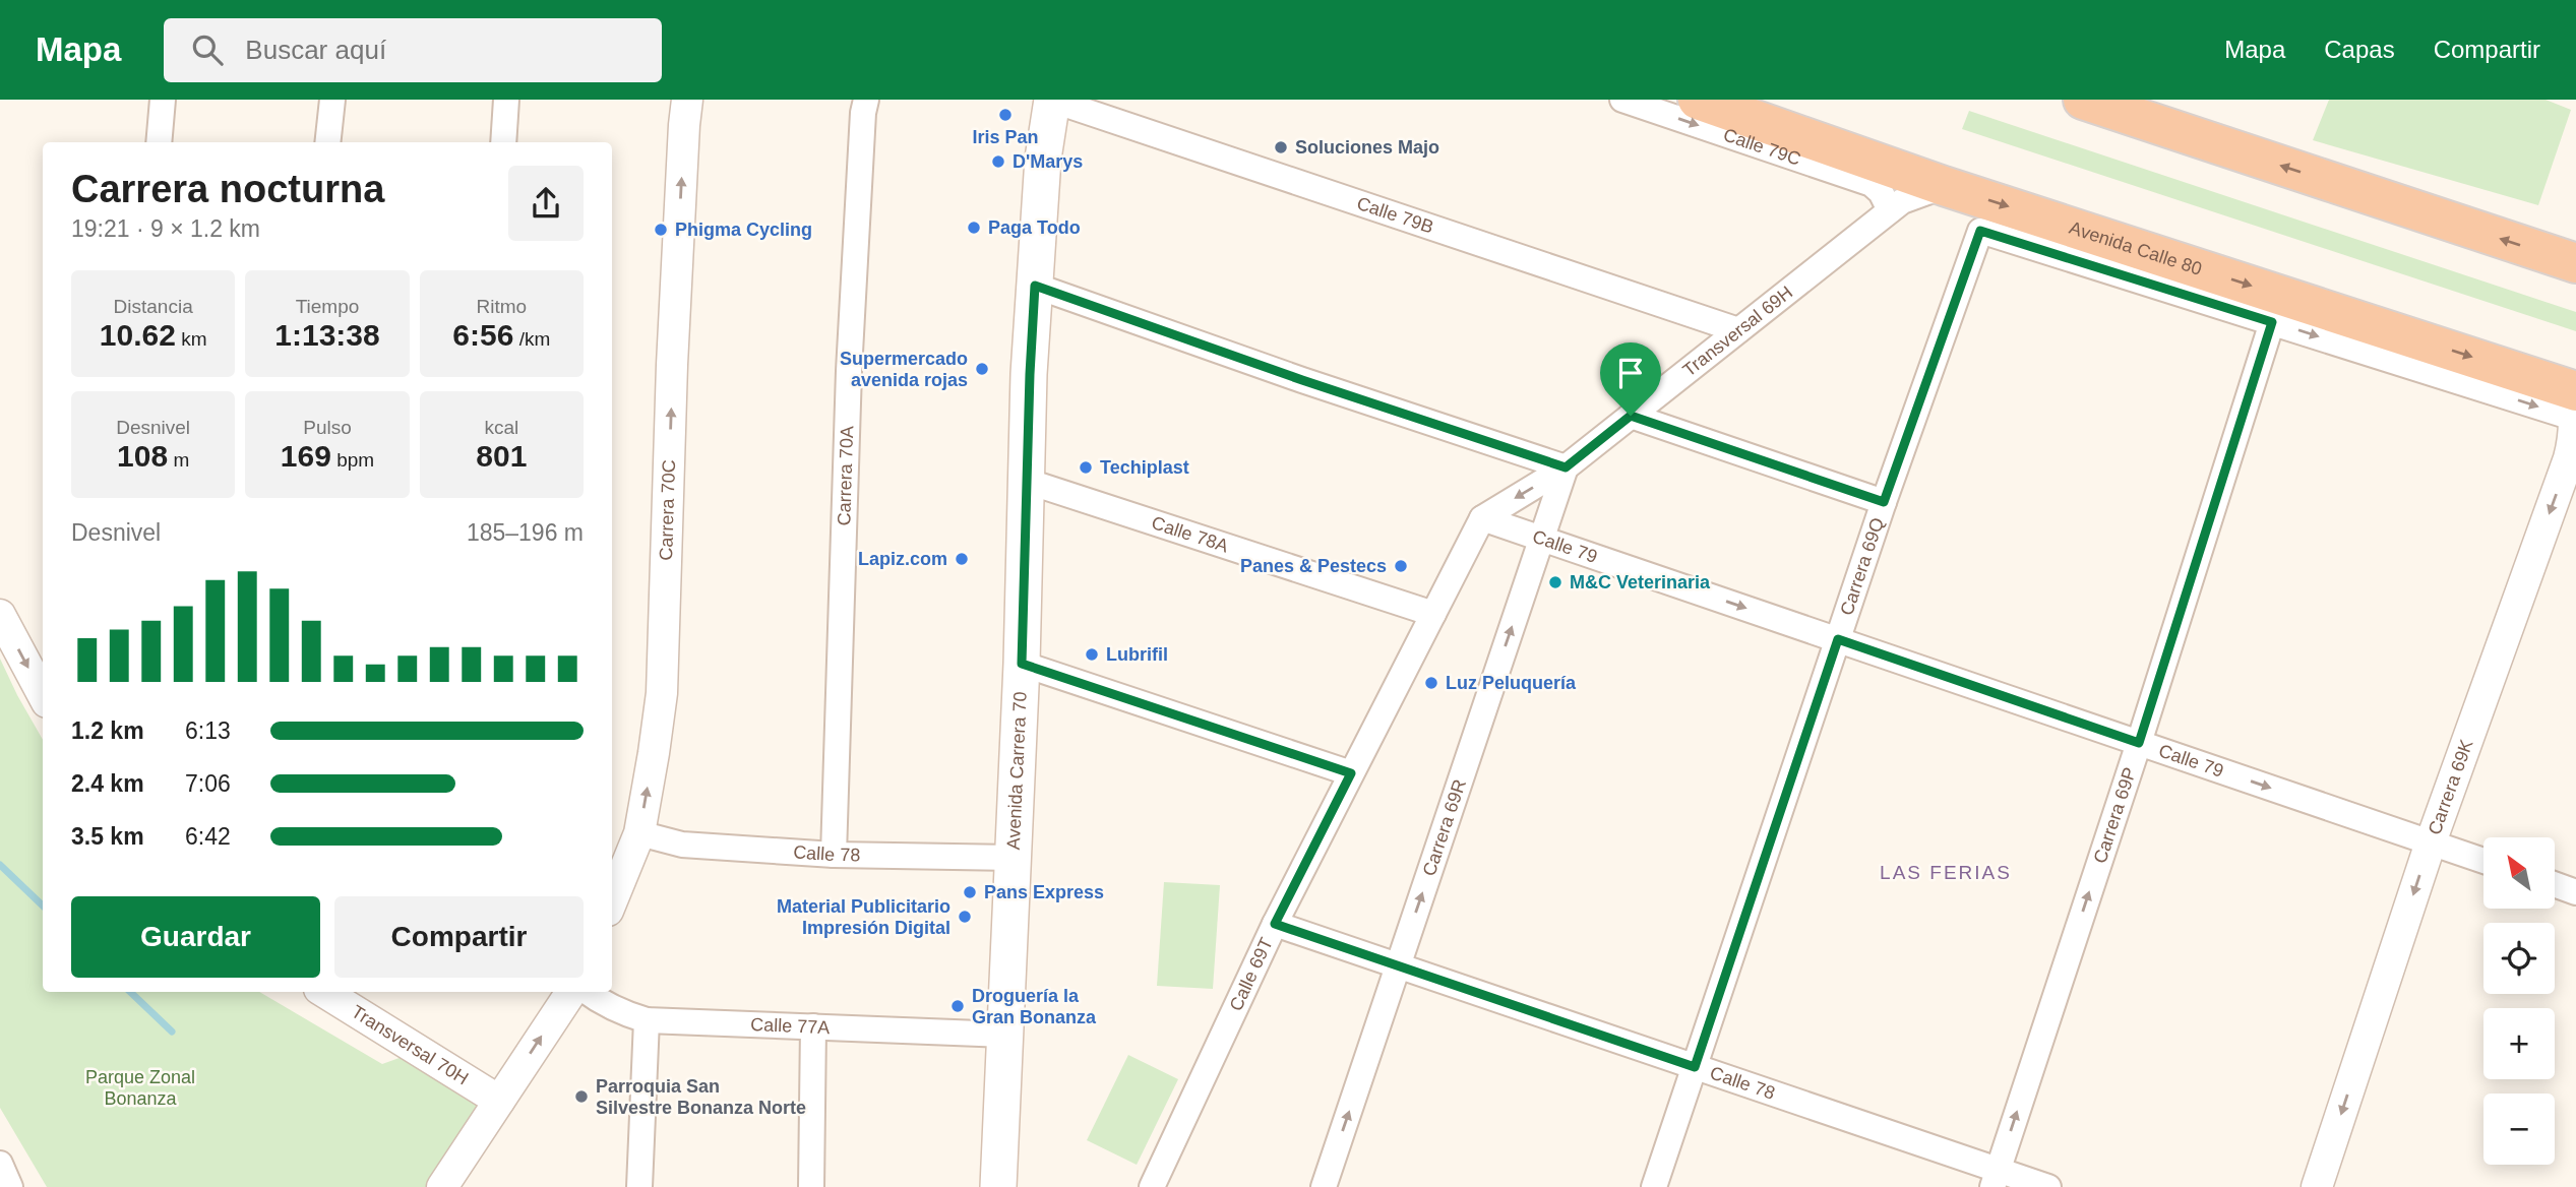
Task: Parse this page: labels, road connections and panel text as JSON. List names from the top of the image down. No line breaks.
{"streets":{"highway":["Avenida Calle 80"],"main road":["Avenida Carrera 70"],"street":["Calle 79C","Calle 79B","Transversal 69H","Carrera 70A","Carrera 70C","Calle 78A","Calle 79","Carrera 69Q","Carrera 69K","Carrera 69P","Carrera 69R","Calle 78","Calle 69T","Calle 77A","Transversal 70H"]},"crossings":[["Calle 79C","Transversal 69H"],["Calle 79B","Transversal 69H"],["Calle 79B","Avenida Carrera 70"],["Avenida Calle 80","Transversal 69H"],["Avenida Calle 80","Carrera 69K"],["Transversal 69H","Calle 79"],["Transversal 69H","Carrera 69R"],["Carrera 70A","Calle 78"],["Carrera 70C","Calle 78"],["Calle 78A","Avenida Carrera 70"],["Calle 78A","Calle 69T"],["Calle 79","Carrera 69Q"],["Calle 79","Carrera 69K"],["Calle 79","Carrera 69P"],["Calle 79","Carrera 69R"],["Carrera 69Q","Carrera 69P"],["Carrera 69Q","Calle 78"],["Avenida Carrera 70","Calle 78"],["Avenida Carrera 70","Calle 77A"],["Carrera 69P","Calle 78"],["Carrera 69R","Calle 78"],["Calle 78","Calle 69T"]],"one_way":["Calle 79C","Carrera 70C","Carrera 69K","Carrera 69P","Carrera 69R"],"districts":["LAS FERIAS"],"parks":["Parque Zonal Bonanza"],"places":["Iris Pan","Soluciones Majo","D'Marys","Paga Todo","Phigma Cycling","Supermercado avenida rojas","Techiplast","Lapiz.com","Panes & Pestecs","M&C Veterinaria","Lubrifil","Luz Peluquería","Pans Express","Material Publicitario Impresión Digital","Droguería la Gran Bonanza","Parroquia San Silvestre Bonanza Norte"],"north":"top left","page":{"header":"Mapa","search":"Buscar aquí","nav":["Mapa","Capas","Compartir"],"heading":["Carrera nocturna","19:21 · 9 × 1.2 km"],"stats":[["Distancia","10.62 km"],["Tiempo","1:13:38"],["Ritmo","6:56 /km"],["Desnivel","108 m"],["Pulso","169 bpm"],["kcal","801"]],"chart":["Desnivel","185–196 m"],"list":[{"name":"1.2 km","note":"6:13"},{"name":"2.4 km","note":"7:06"},{"name":"3.5 km","note":"6:42"}],"map_buttons":["+","−"],"buttons":["Guardar","Compartir"]}}
